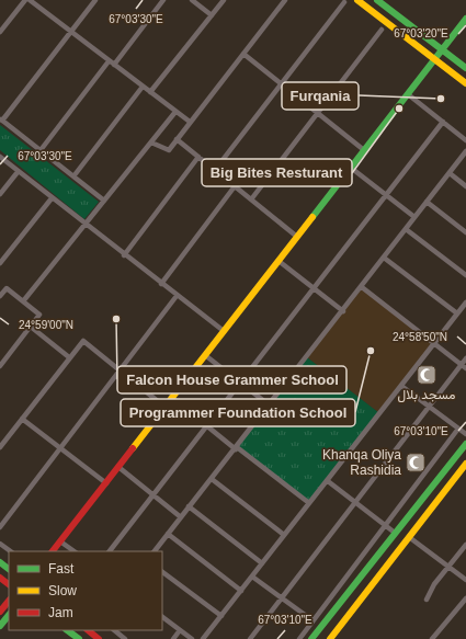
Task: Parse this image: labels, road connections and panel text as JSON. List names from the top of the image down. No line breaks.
{"places":{"other":["Furqania","Big Bites Resturant","Falcon House Grammer School","Programmer Foundation School"],"mosque":["مسجد بلال","Khanqa Oliya Rashidia"]},"legend":["Fast","Slow","Jam"],"coordinates":["67°03'30\"E","67°03'20\"E","24°59'00\"N","24°58'50\"N","67°03'10\"E"]}
